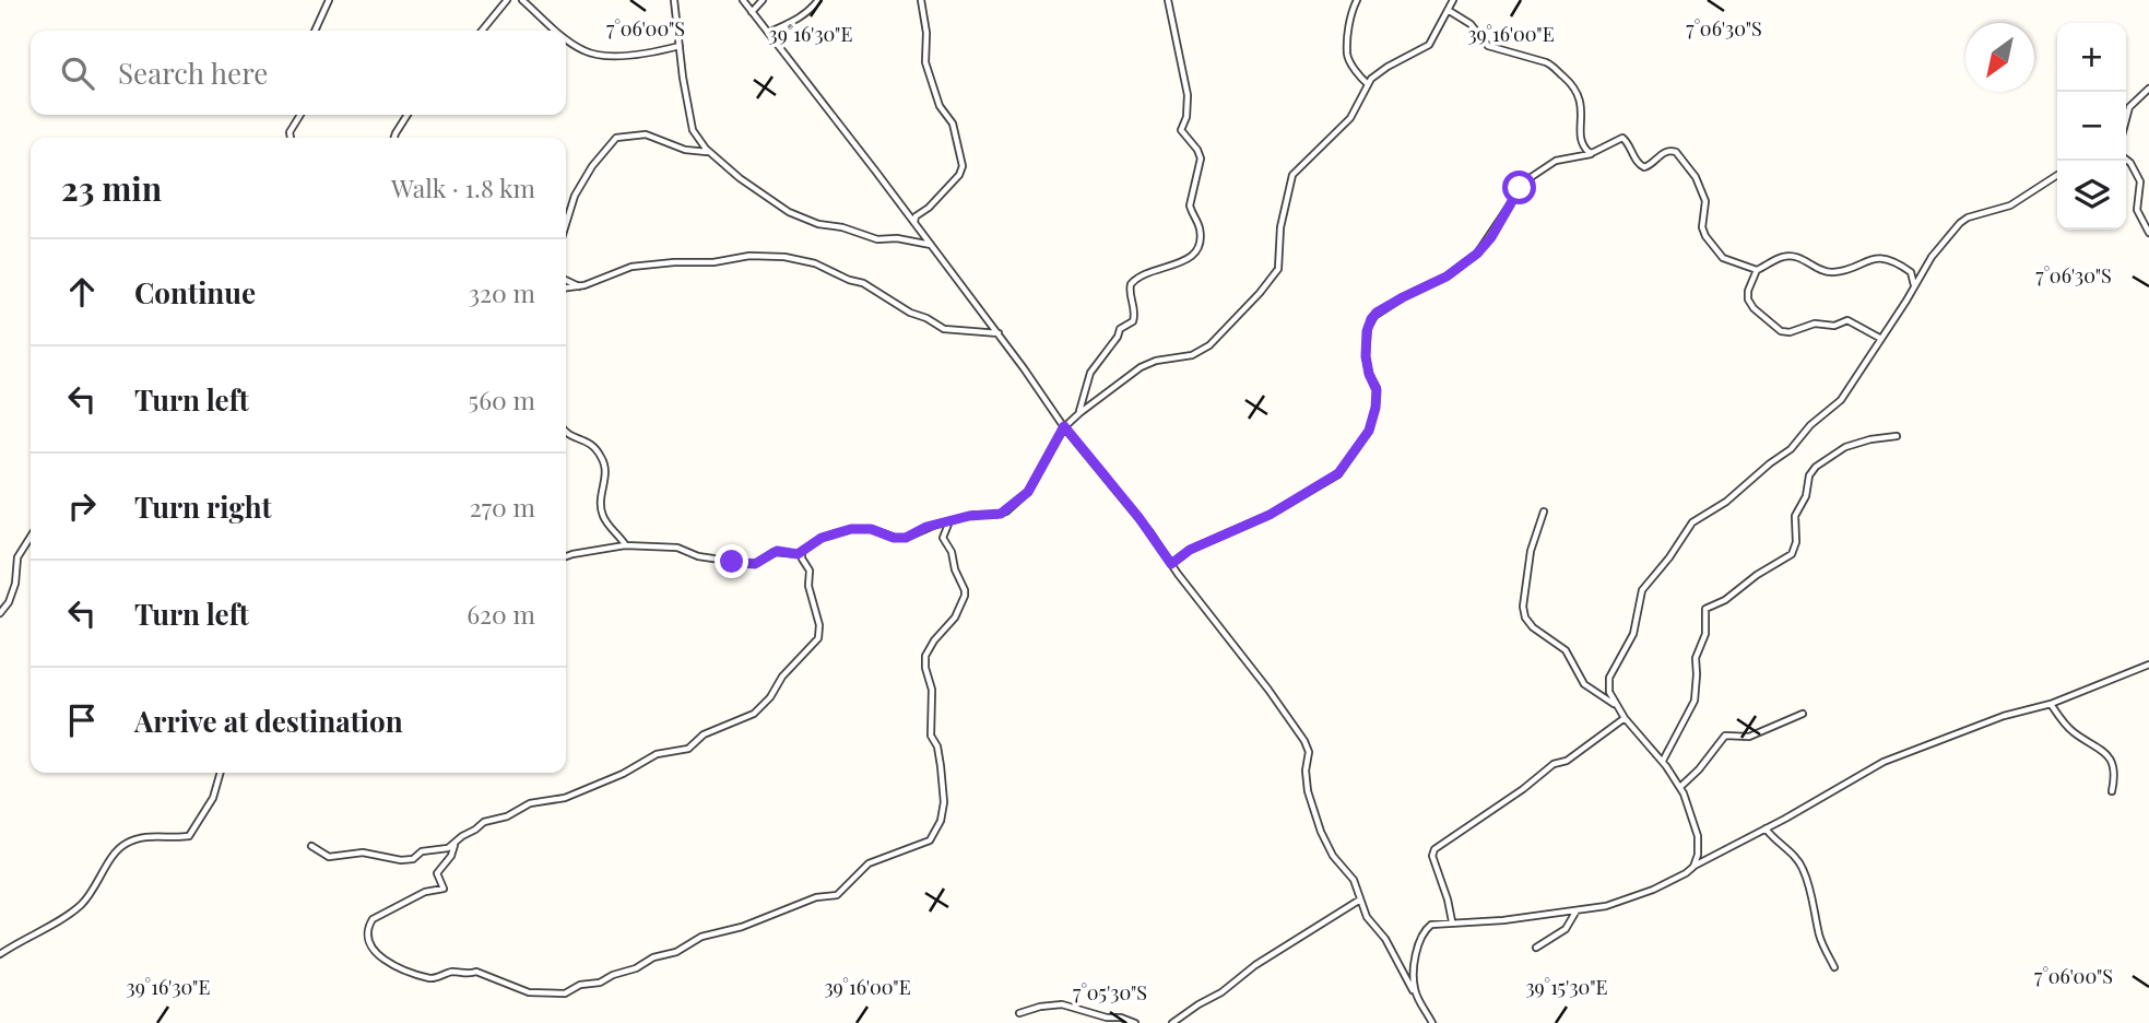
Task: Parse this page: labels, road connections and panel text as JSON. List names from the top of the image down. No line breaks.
{"north":"bottom left","page":{"map_buttons":["+","−"],"search":"Search here","heading":["23 min","Walk · 1.8 km"],"list":[["Continue","320 m"],["Turn left","560 m"],["Turn right","270 m"],["Turn left","620 m"],"Arrive at destination"]},"coordinates":["7°06'30\"S","7°06'00\"S","39°16'30\"E","39°16'00\"E","39°15'30\"E","7°05'30\"S"]}
